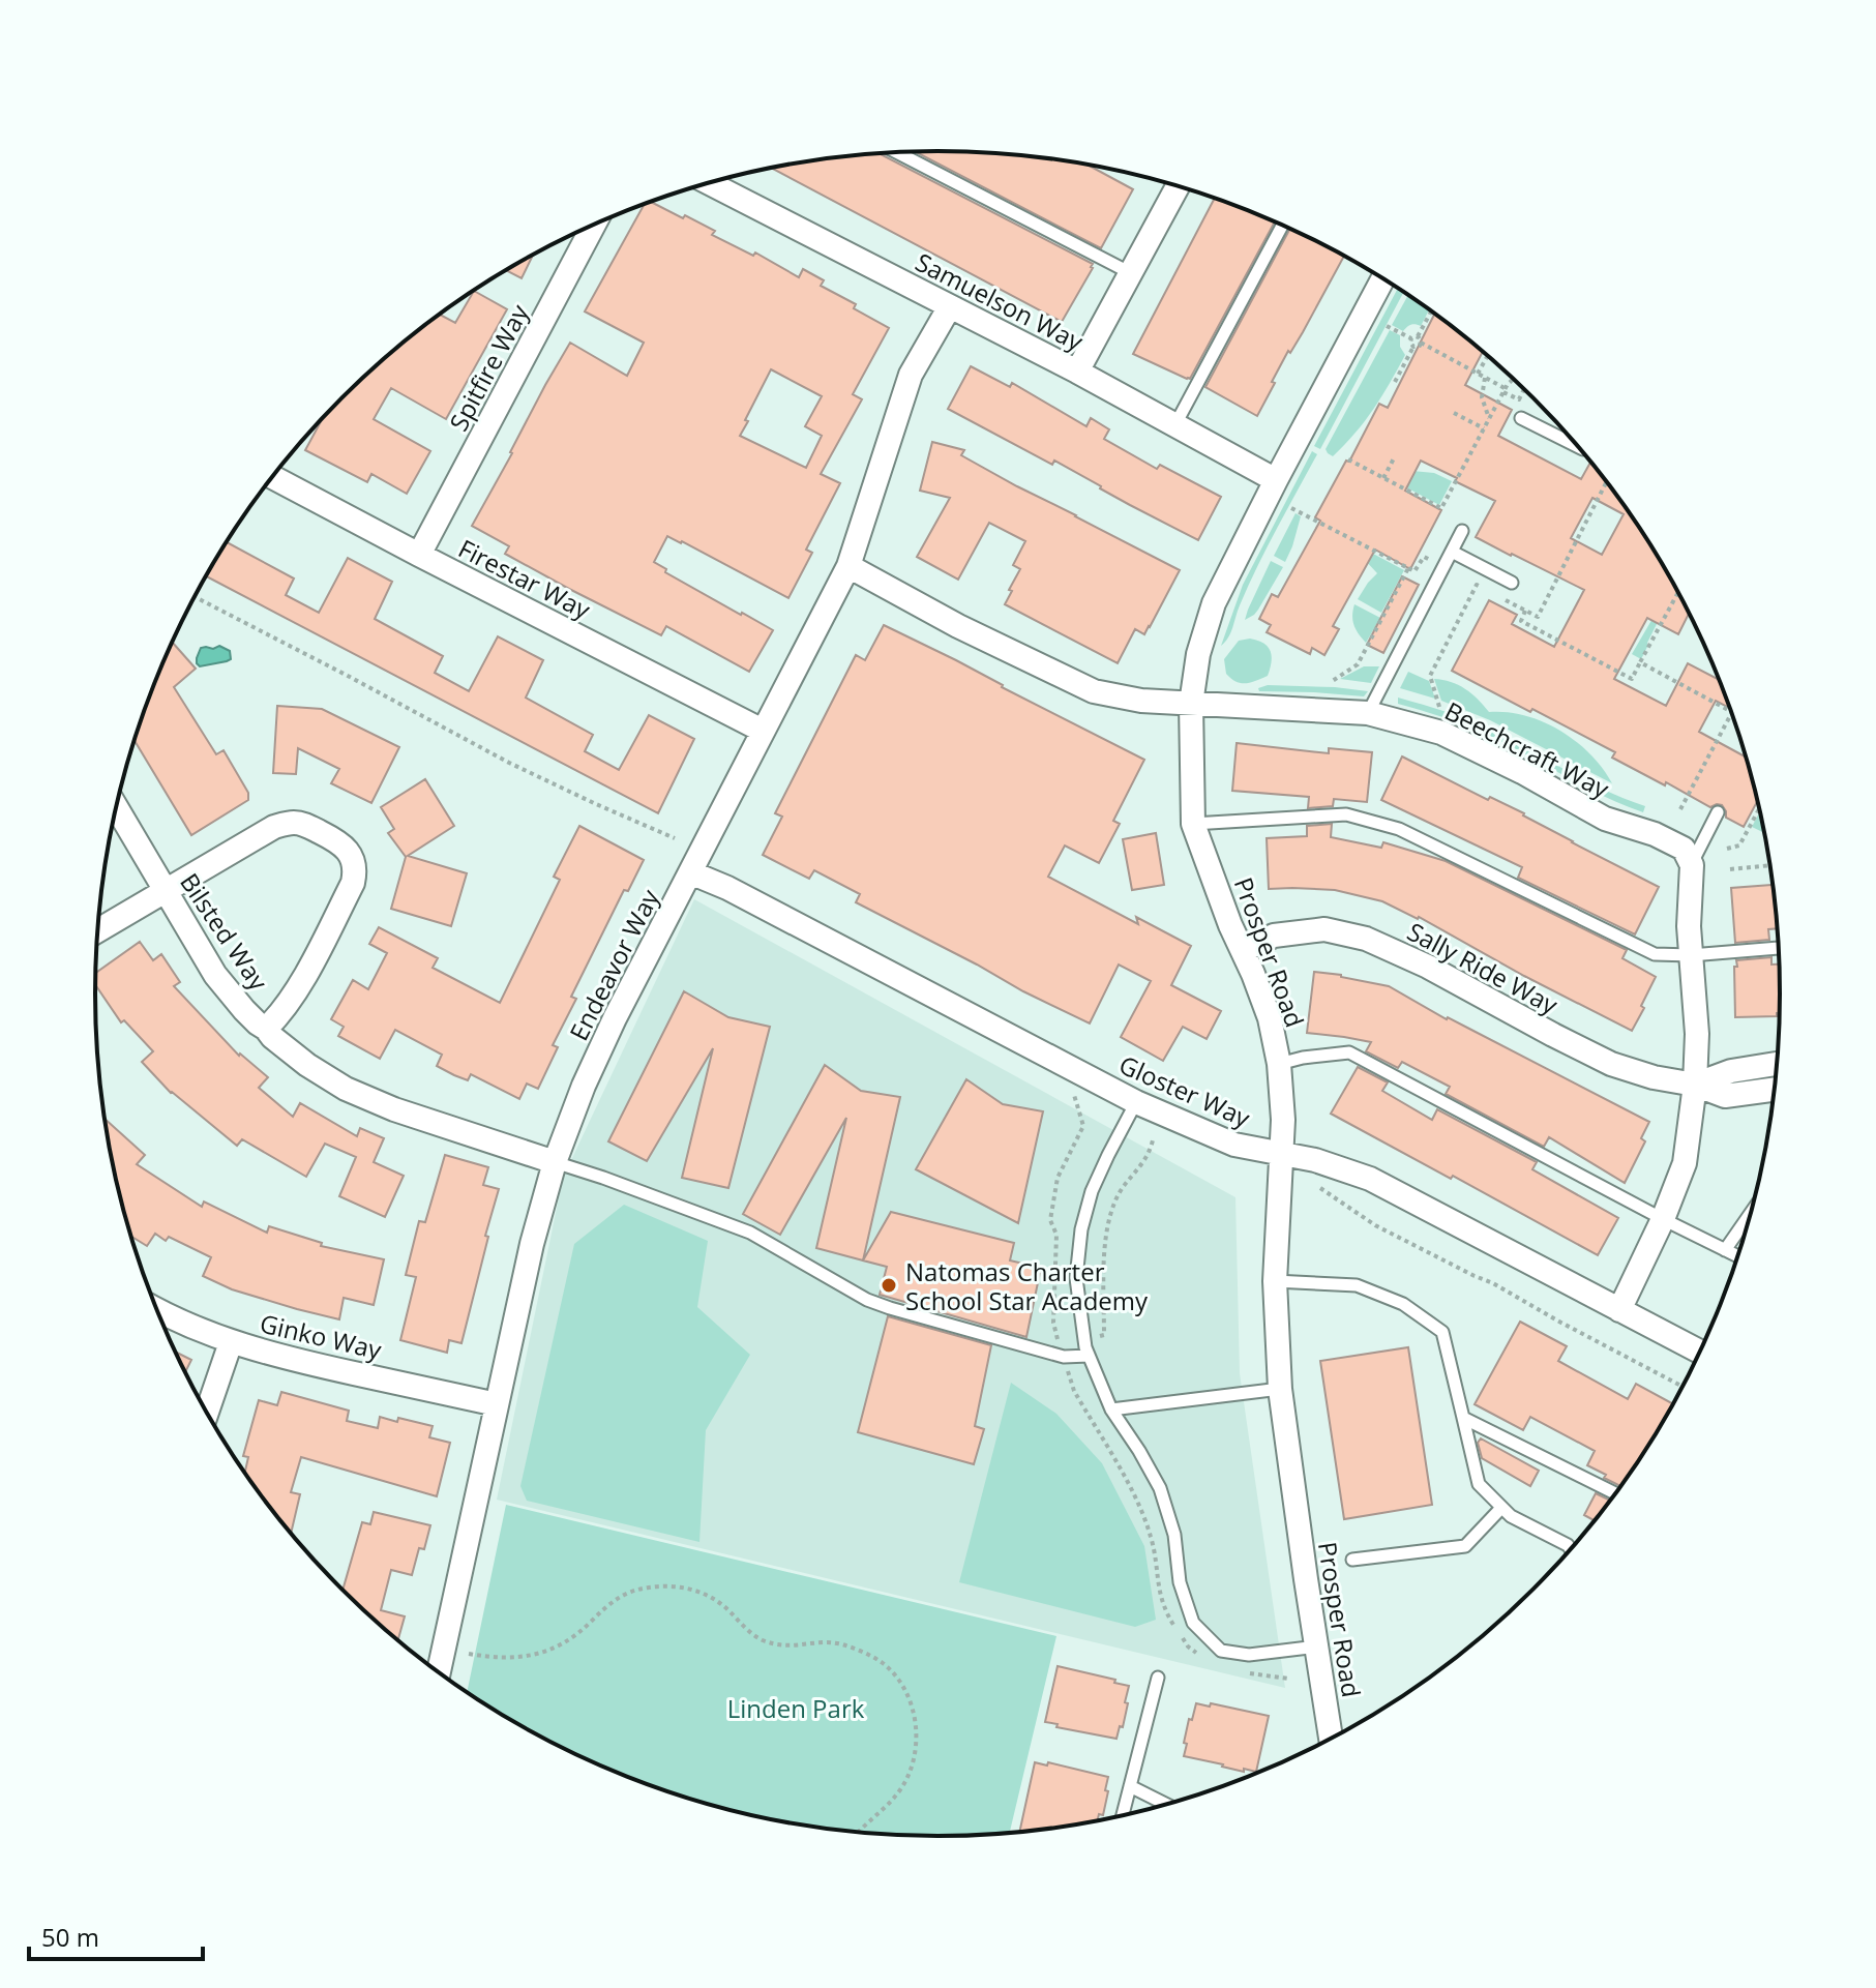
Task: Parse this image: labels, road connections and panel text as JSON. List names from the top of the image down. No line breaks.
{"streets":{"street":["Samuelson Way","Spitfire Way","Firestar Way","Beechcraft Way","Bilsted Way","Prosper Road","Endeavor Way","Sally Ride Way","Gloster Way","Ginko Way"]},"crossings":[["Samuelson Way","Prosper Road"],["Samuelson Way","Endeavor Way"],["Spitfire Way","Firestar Way"],["Firestar Way","Endeavor Way"],["Beechcraft Way","Prosper Road"],["Beechcraft Way","Endeavor Way"],["Bilsted Way","Endeavor Way"],["Prosper Road","Sally Ride Way"],["Prosper Road","Gloster Way"],["Endeavor Way","Gloster Way"],["Endeavor Way","Ginko Way"]],"parks":["Linden Park"],"places":["Natomas Charter School Star Academy"],"scale_bar":"50 m"}
